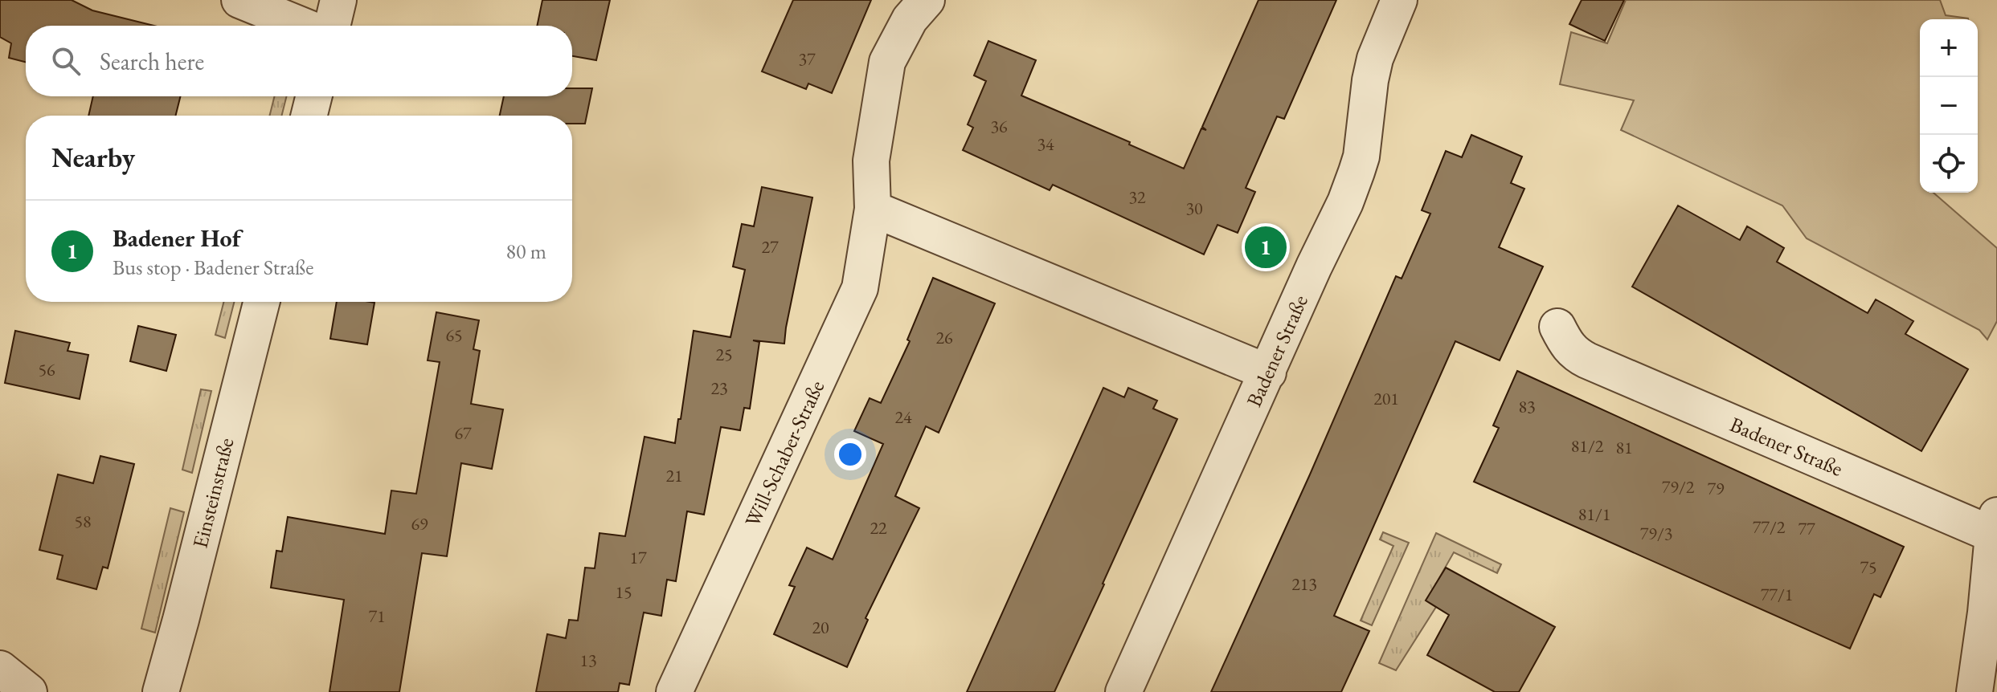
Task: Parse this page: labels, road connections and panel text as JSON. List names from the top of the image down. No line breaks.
{"streets":{"street":["Badener Straße","Will-Schaber-Straße","Einsteinstraße"]},"house_numbers":["37","36","34","32","30","27","65","26","25","56","23","201","83","24","67","81/2","81","21","79/2","79","81/1","58","69","77/2","22","77","79/3","17","75","213","15","77/1","71","20","13"],"page":{"map_buttons":["+","−"],"search":"Search here","heading":"Nearby","list":[{"mark":"1","name":"Badener Hof","note":"Bus stop · Badener Straße","value":"80 m"}],"pins":"1"}}
